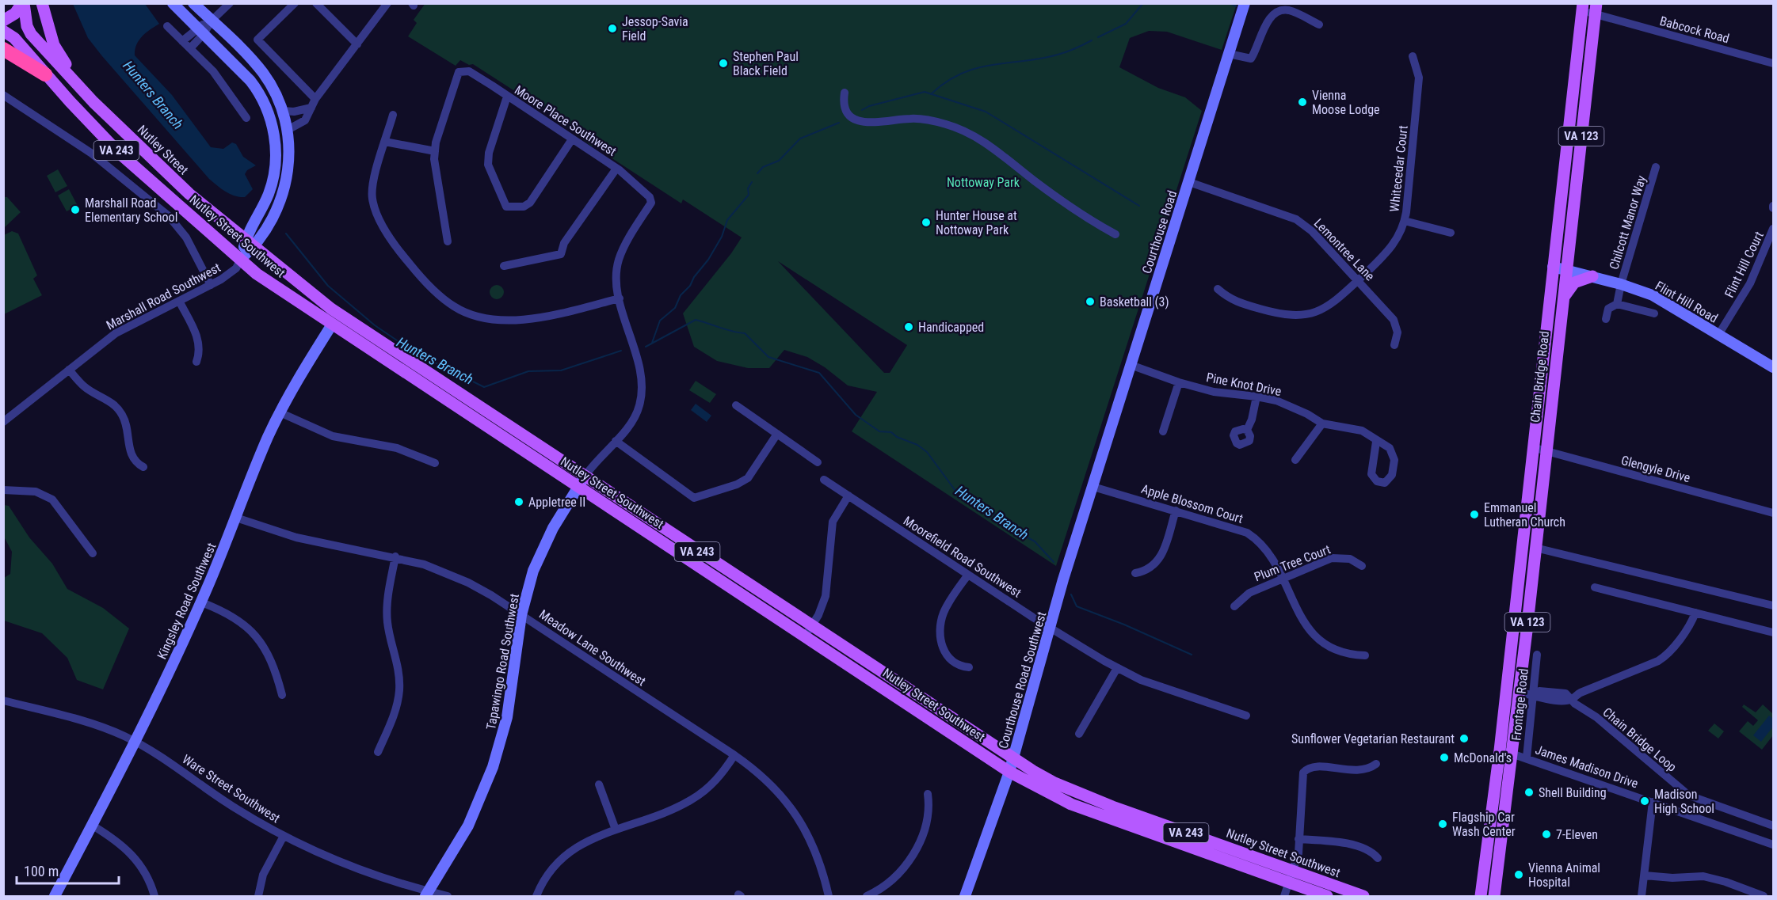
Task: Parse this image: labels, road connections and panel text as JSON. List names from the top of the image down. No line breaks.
{"streets":{"main road":["VA 123","Nutley Street","VA 243","Nutley Street Southwest","Chain Bridge Road"],"street":["Babcock Road","Moore Place Southwest","Whitecedar Court","Chilcott Manor Way","Courthouse Road","Lemontree Lane","Flint Hill Court","Marshall Road Southwest","Flint Hill Road","Pine Knot Drive","Glengyle Drive","Apple Blossom Court","Moorefield Road Southwest","Plum Tree Court","Kingsley Road Southwest","Meadow Lane Southwest","Tapawingo Road Southwest","Courthouse Road Southwest","Frontage Road","Chain Bridge Loop","James Madison Drive","Ware Street Southwest"]},"crossings":[["Babcock Road","Chain Bridge Road"],["Moore Place Southwest","Tapawingo Road Southwest"],["VA 123","Chain Bridge Road"],["VA 123","James Madison Drive"],["Nutley Street","Nutley Street Southwest"],["Whitecedar Court","Lemontree Lane"],["Chilcott Manor Way","Flint Hill Road"],["Courthouse Road","Lemontree Lane"],["Courthouse Road","Pine Knot Drive"],["Courthouse Road","Courthouse Road Southwest"],["Nutley Street Southwest","Marshall Road Southwest"],["Nutley Street Southwest","Kingsley Road Southwest"],["Nutley Street Southwest","Tapawingo Road Southwest"],["Nutley Street Southwest","Courthouse Road Southwest"],["Flint Hill Court","Flint Hill Road"],["Flint Hill Road","Chain Bridge Road"],["Chain Bridge Road","Glengyle Drive"],["Chain Bridge Road","Chain Bridge Loop"],["Chain Bridge Road","James Madison Drive"],["Apple Blossom Court","Plum Tree Court"],["Apple Blossom Court","Courthouse Road Southwest"],["Moorefield Road Southwest","Courthouse Road Southwest"],["Kingsley Road Southwest","Meadow Lane Southwest"],["Kingsley Road Southwest","Ware Street Southwest"],["Meadow Lane Southwest","Tapawingo Road Southwest"],["Tapawingo Road Southwest","Ware Street Southwest"],["Frontage Road","Chain Bridge Loop"],["Frontage Road","James Madison Drive"]],"water":["Hunters Branch"],"parks":["Nottoway Park"],"places":["Jessop-Savia Field","Stephen Paul Black Field","Vienna Moose Lodge","Marshall Road Elementary School","Hunter House at Nottoway Park","Basketball (3)","Handicapped","Appletree II","Emmanuel Lutheran Church","Sunflower Vegetarian Restaurant","McDonald's","Shell Building","Madison High School","Flagship Car Wash Center","7-Eleven","Vienna Animal Hospital"],"scale_bar":"100 m"}
